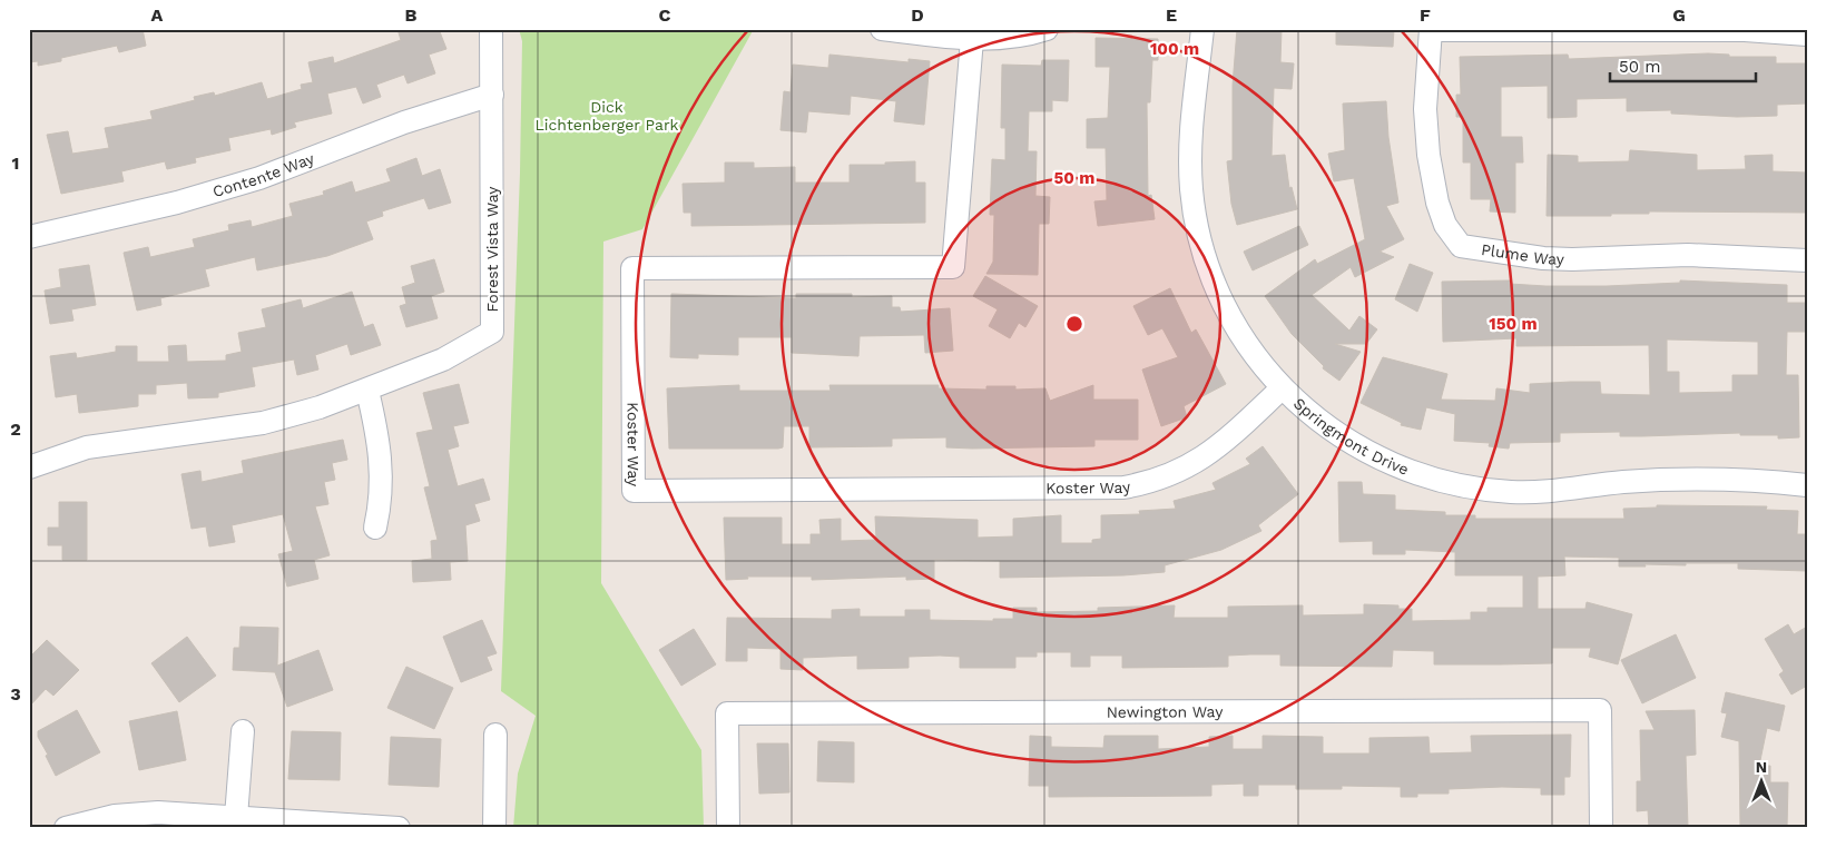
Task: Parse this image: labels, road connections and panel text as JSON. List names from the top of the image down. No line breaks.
{"streets":{"street":["Contente Way","Forest Vista Way","Plume Way","Springmont Drive","Koster Way","Newington Way"]},"crossings":[["Contente Way","Forest Vista Way"],["Springmont Drive","Koster Way"]],"parks":["Dick Lichtenberger Park"],"scale_bar":"50 m","north":"top","grid":{"columns":["A","B","C","D","E","F","G"],"rows":["1","2","3"]},"rings":["100 m","50 m","150 m"]}
